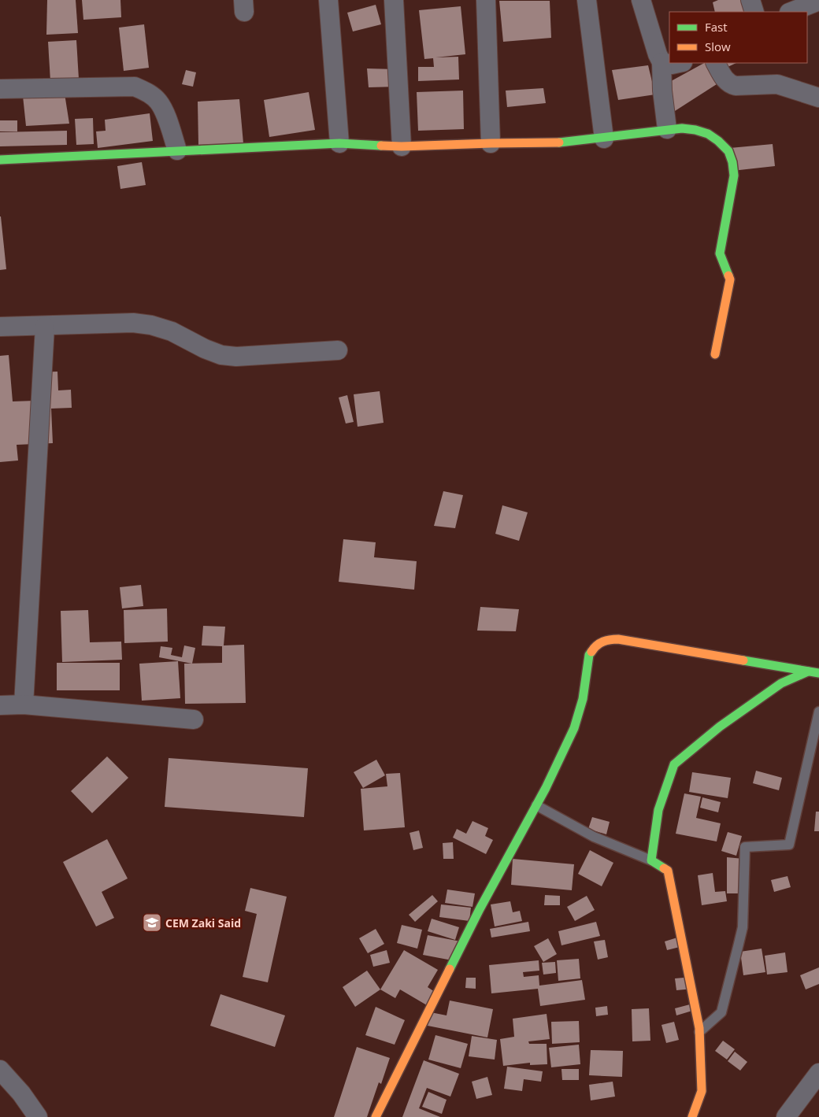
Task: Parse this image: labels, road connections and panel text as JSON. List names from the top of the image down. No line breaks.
{"places":{"school or university":["CEM Zaki Said"]},"legend":["Fast","Slow"]}
